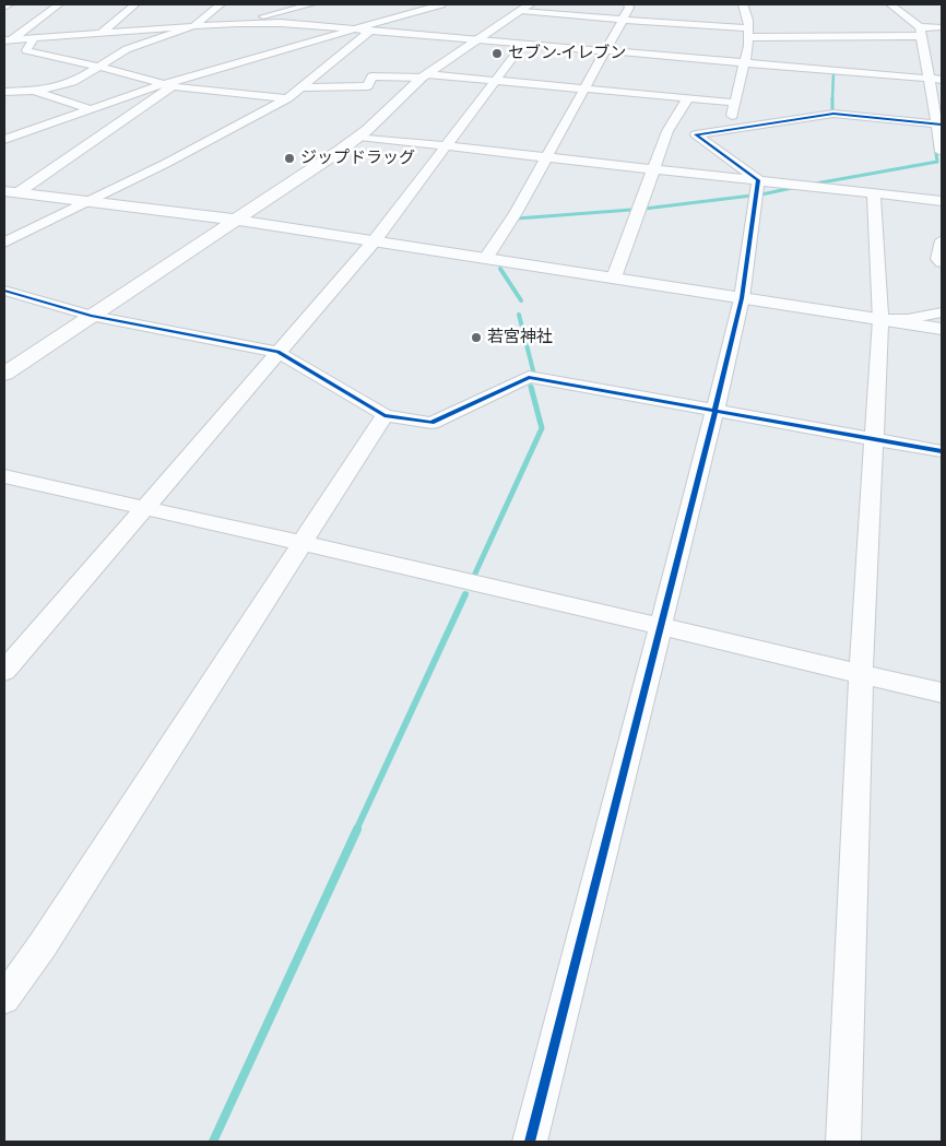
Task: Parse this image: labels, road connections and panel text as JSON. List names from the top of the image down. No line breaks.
{"places":["セブン-イレブン","ジップドラッグ","若宮神社"]}
